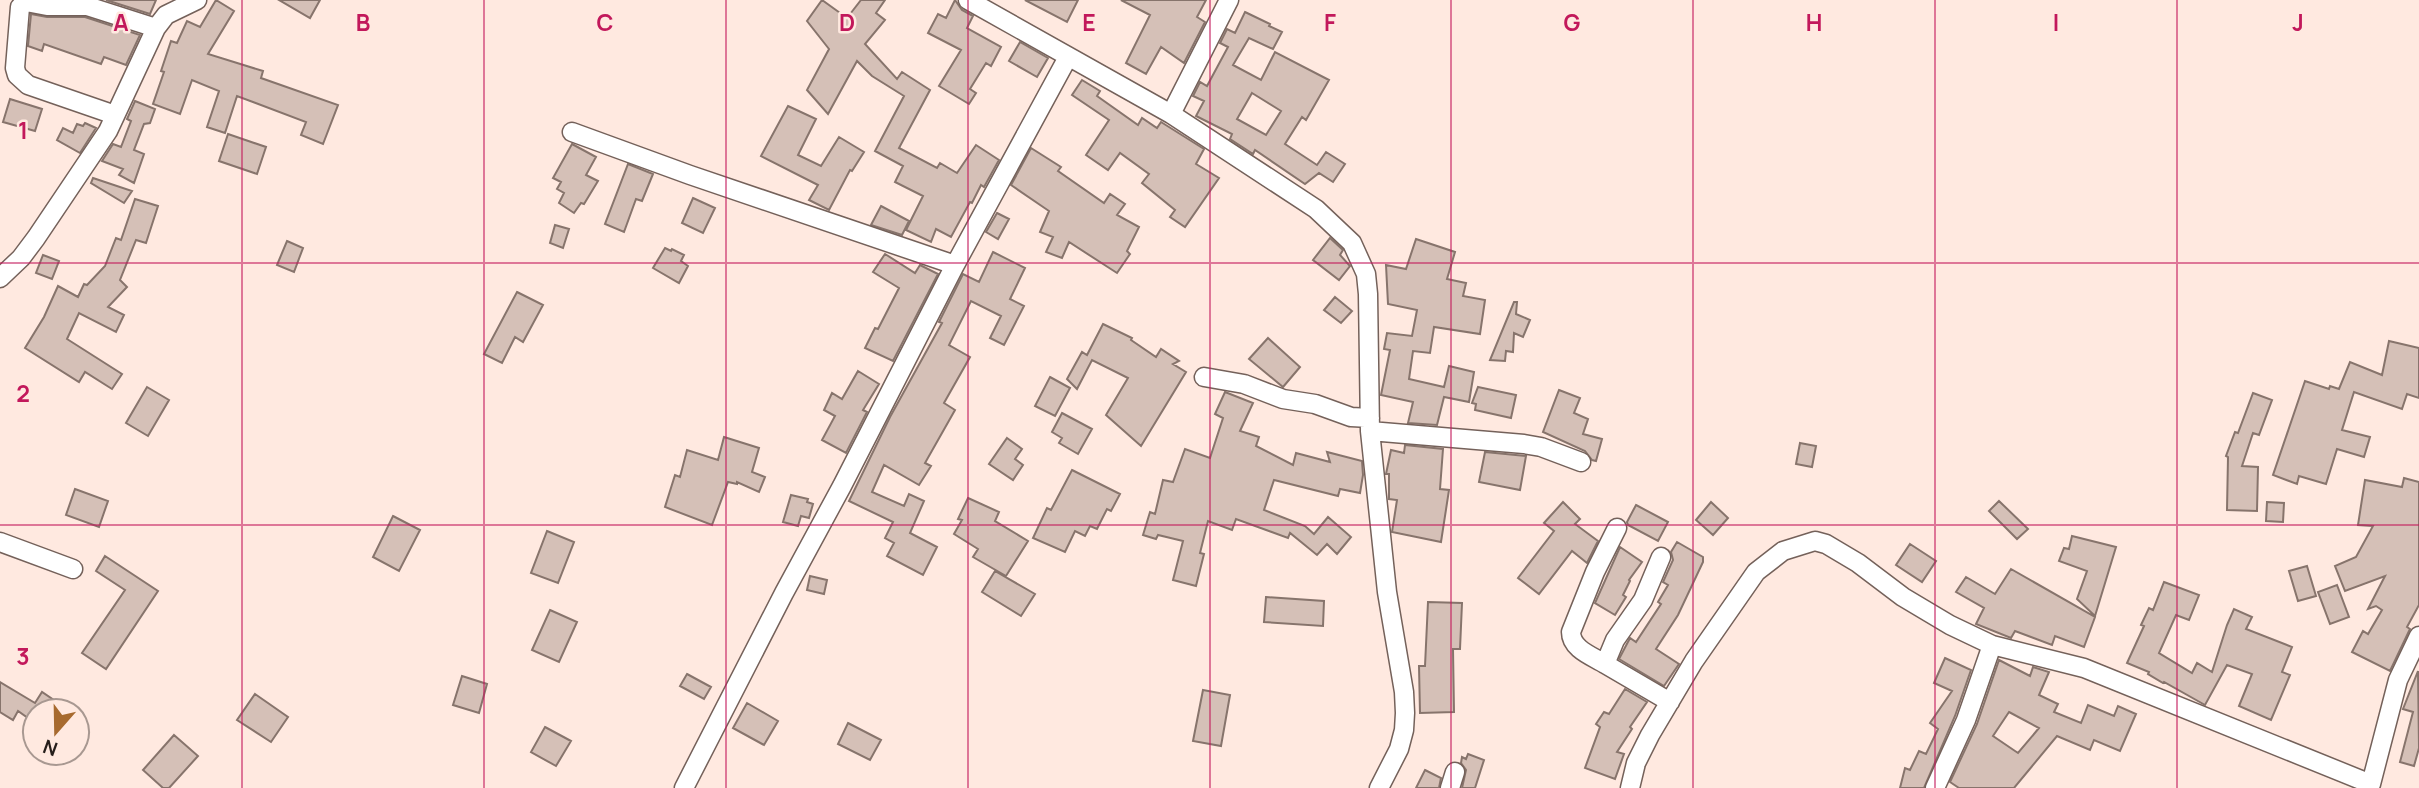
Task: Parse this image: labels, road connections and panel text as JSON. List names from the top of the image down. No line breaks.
{"north":"bottom","grid":{"columns":["A","B","C","D","E","F","G","H","I","J"],"rows":["1","2","3"]}}
